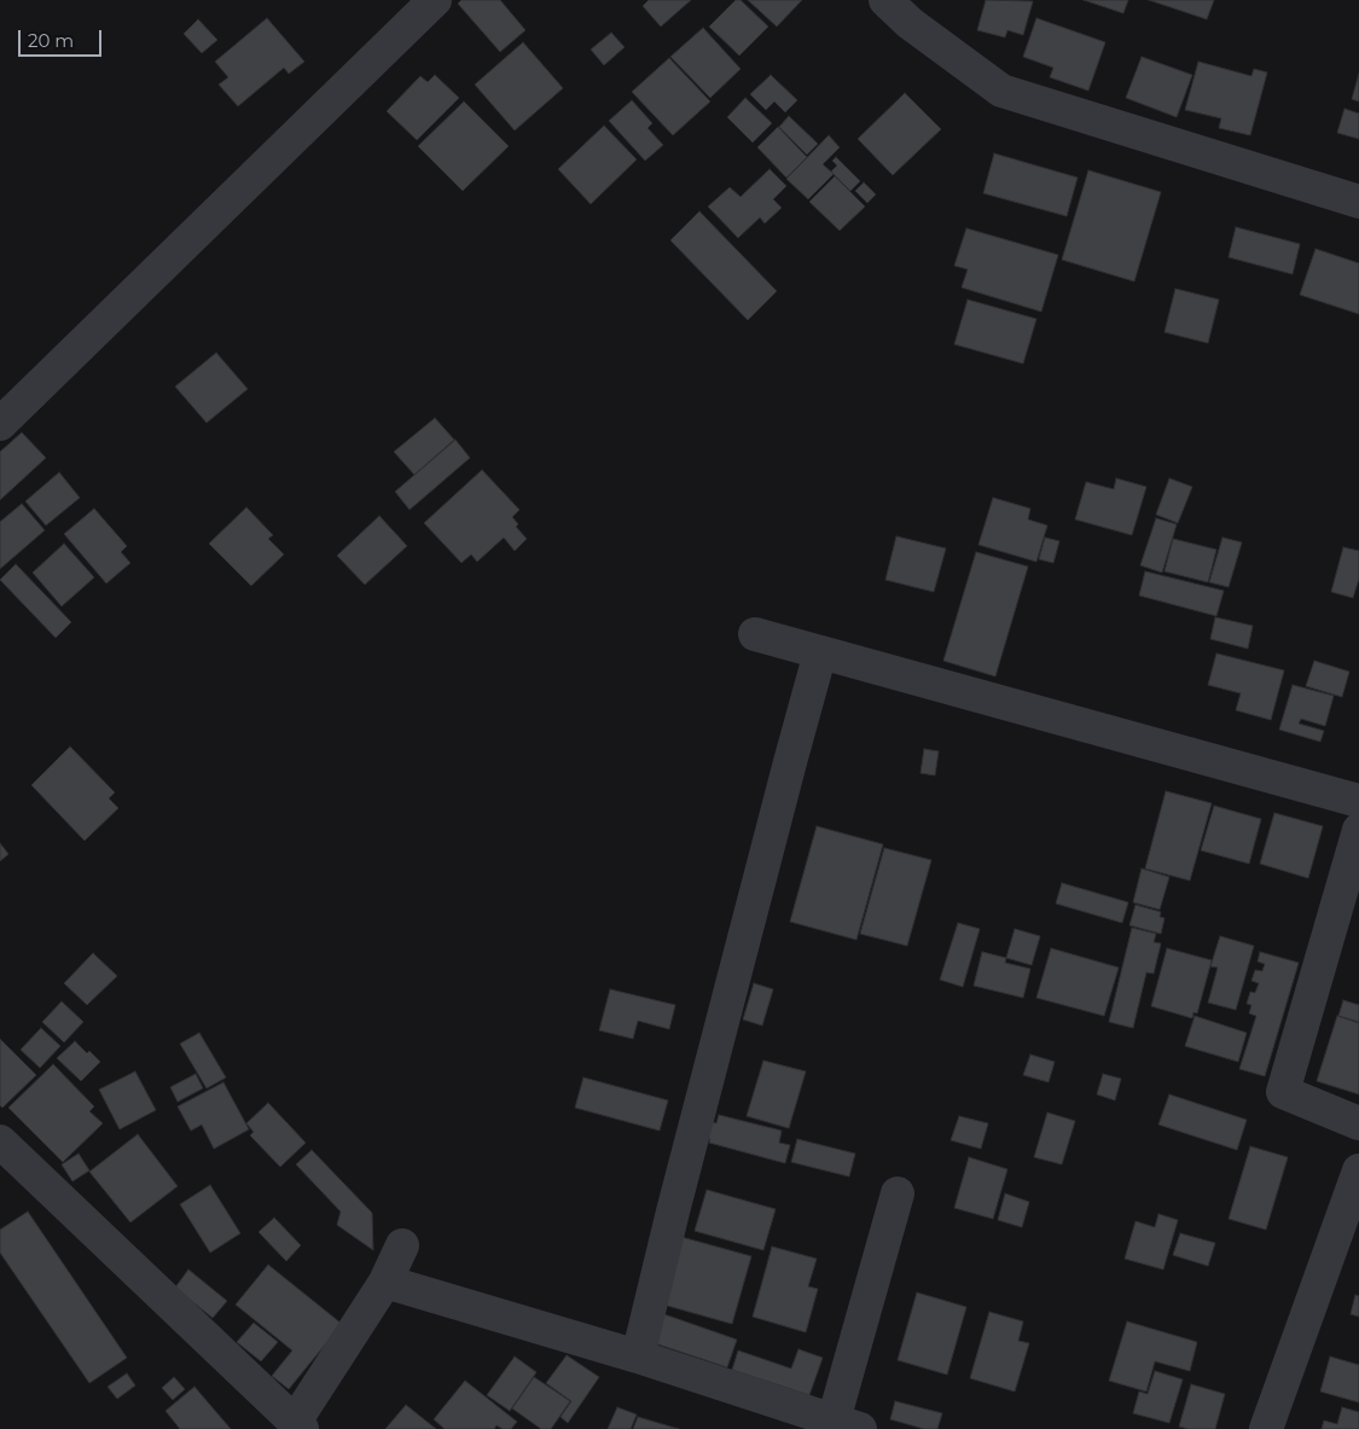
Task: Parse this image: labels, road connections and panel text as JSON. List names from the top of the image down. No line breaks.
{"scale_bar":"20 m"}
